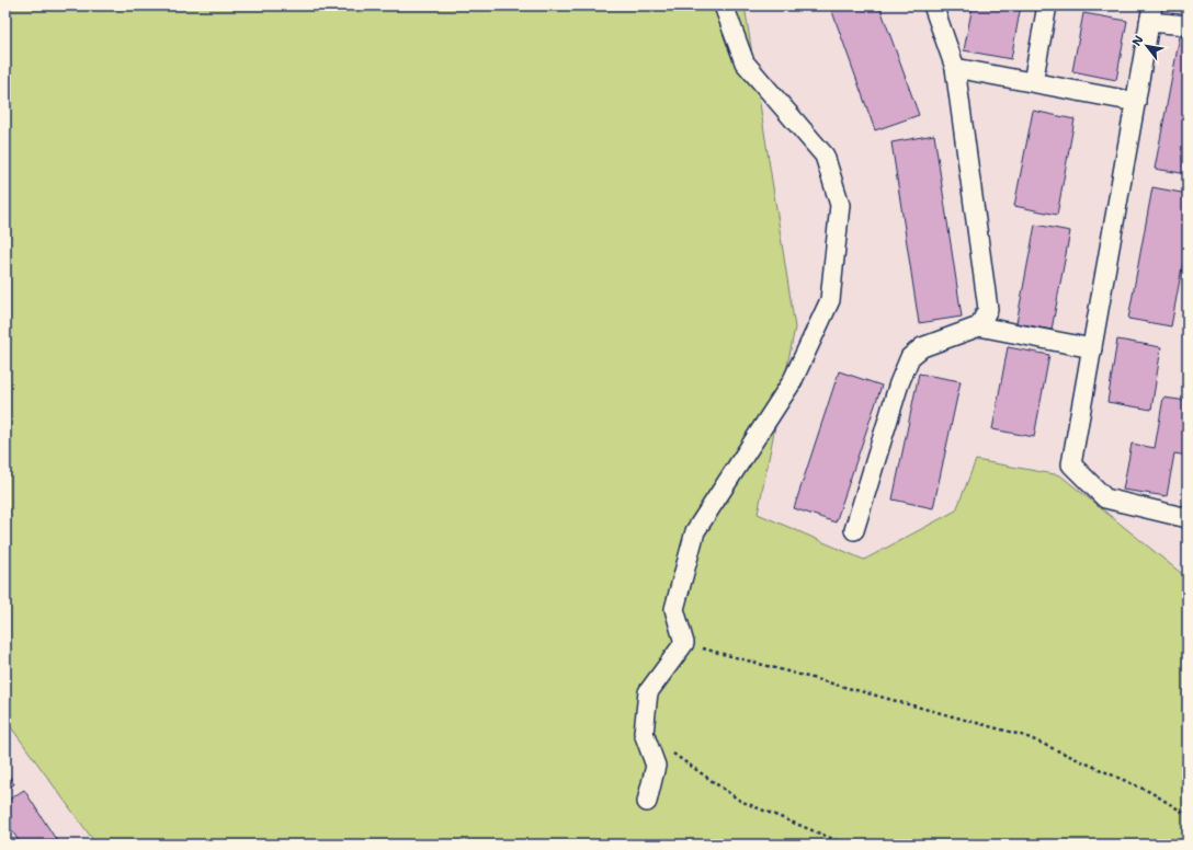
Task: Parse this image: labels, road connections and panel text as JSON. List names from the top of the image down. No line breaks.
{"north":"top left"}
